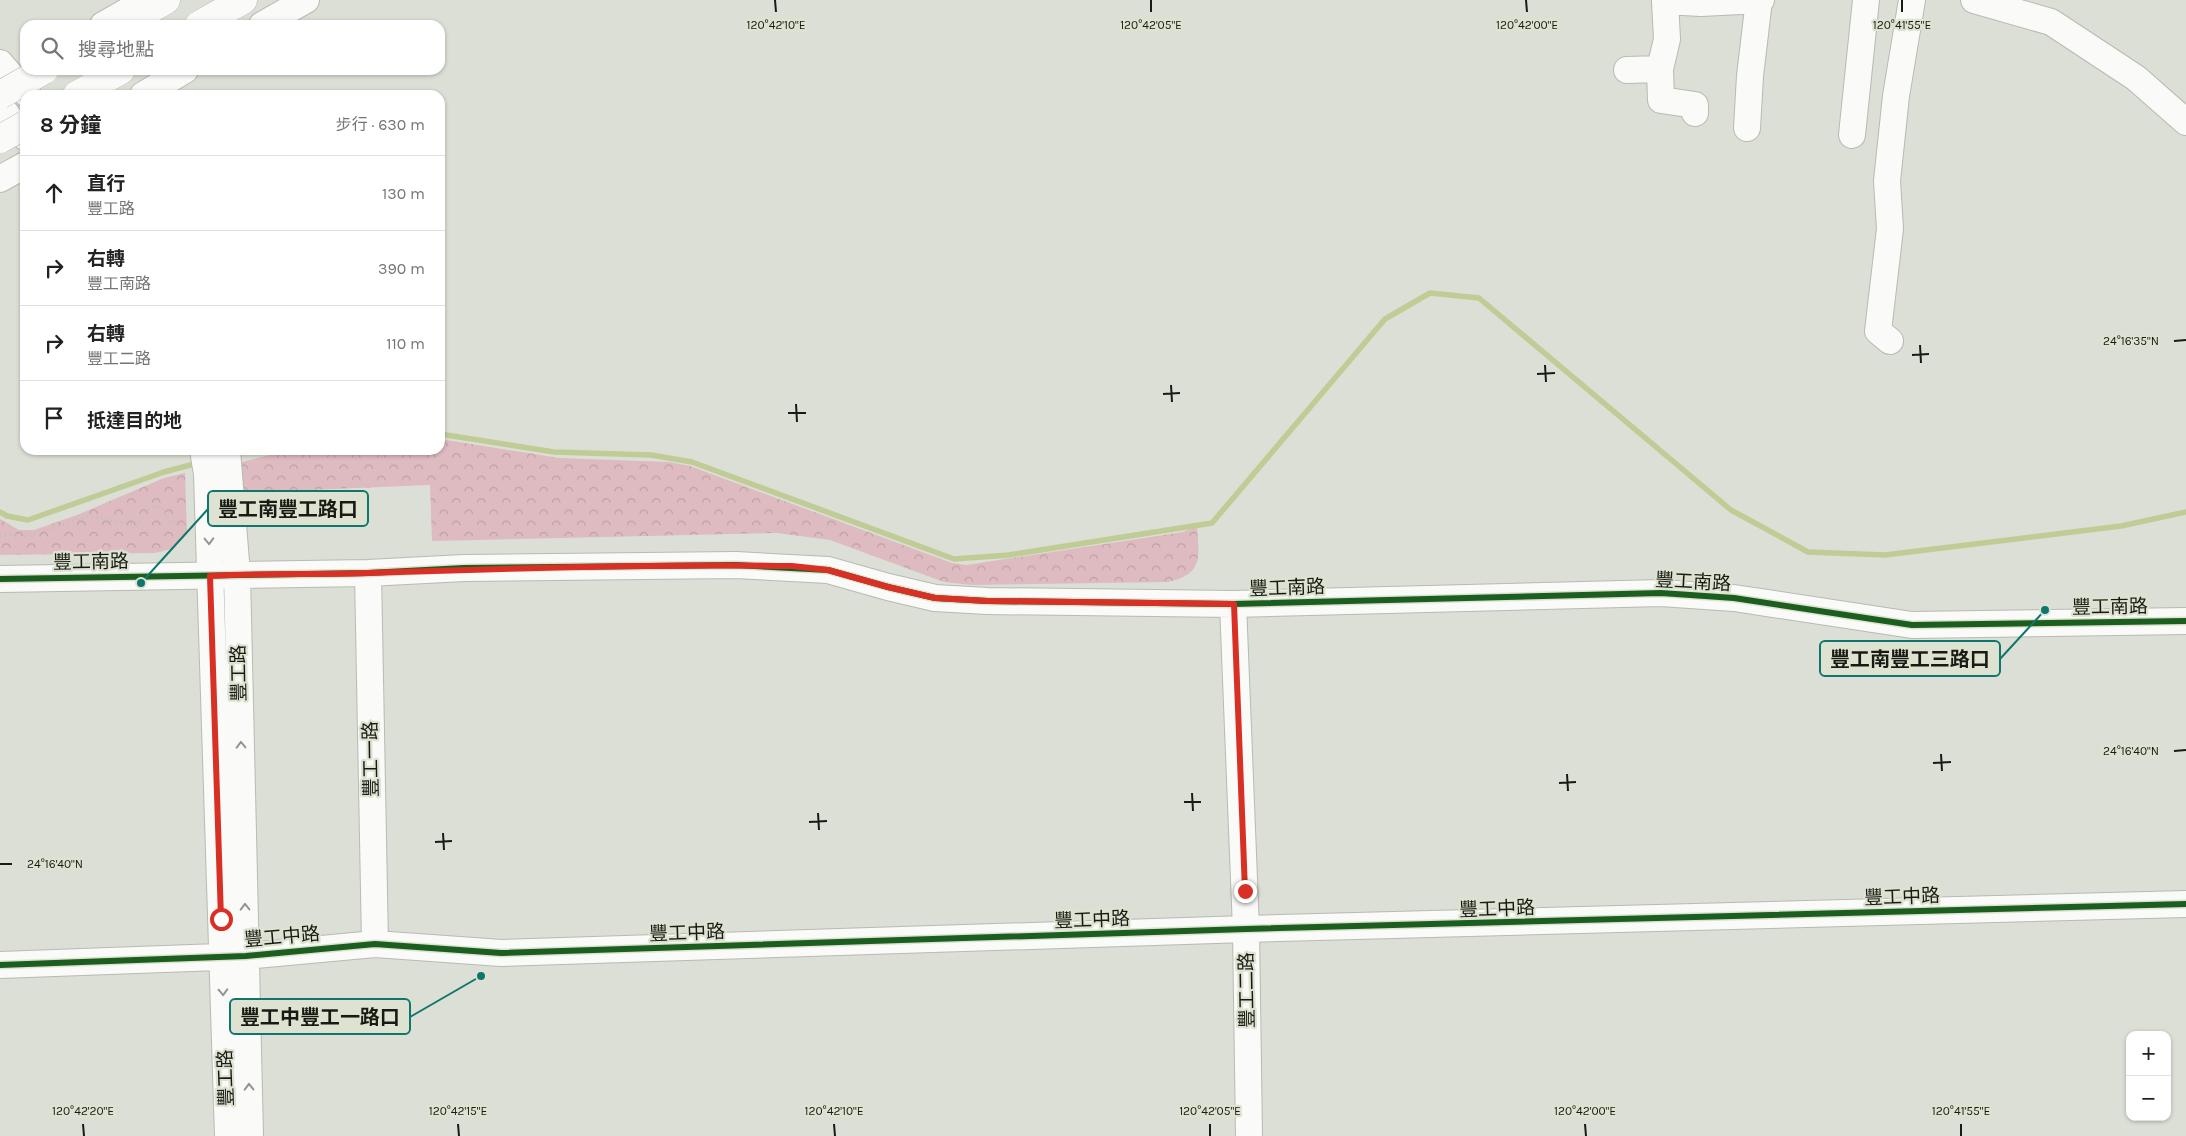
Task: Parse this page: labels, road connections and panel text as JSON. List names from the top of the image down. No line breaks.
{"streets":{"street":["豐工南路","豐工路","豐工一路","豐工中路","豐工二路"]},"crossings":[["豐工南路","豐工路"],["豐工南路","豐工一路"],["豐工南路","豐工二路"],["豐工路","豐工中路"],["豐工一路","豐工中路"],["豐工中路","豐工二路"]],"places":["豐工南豐工路口","豐工南豐工三路口","豐工中豐工一路口"],"page":{"search":"搜尋地點","heading":["8 分鐘","步行 · 630 m"],"list":[["直行","豐工路","130 m"],["右轉","豐工南路","390 m"],["右轉","豐工二路","110 m"],"抵達目的地"],"map_buttons":["+","−"]},"coordinates":["120°42'10\"E","120°42'05\"E","120°42'00\"E","120°41'55\"E","24°16'35\"N","24°16'40\"N","120°42'20\"E","120°42'15\"E"]}
